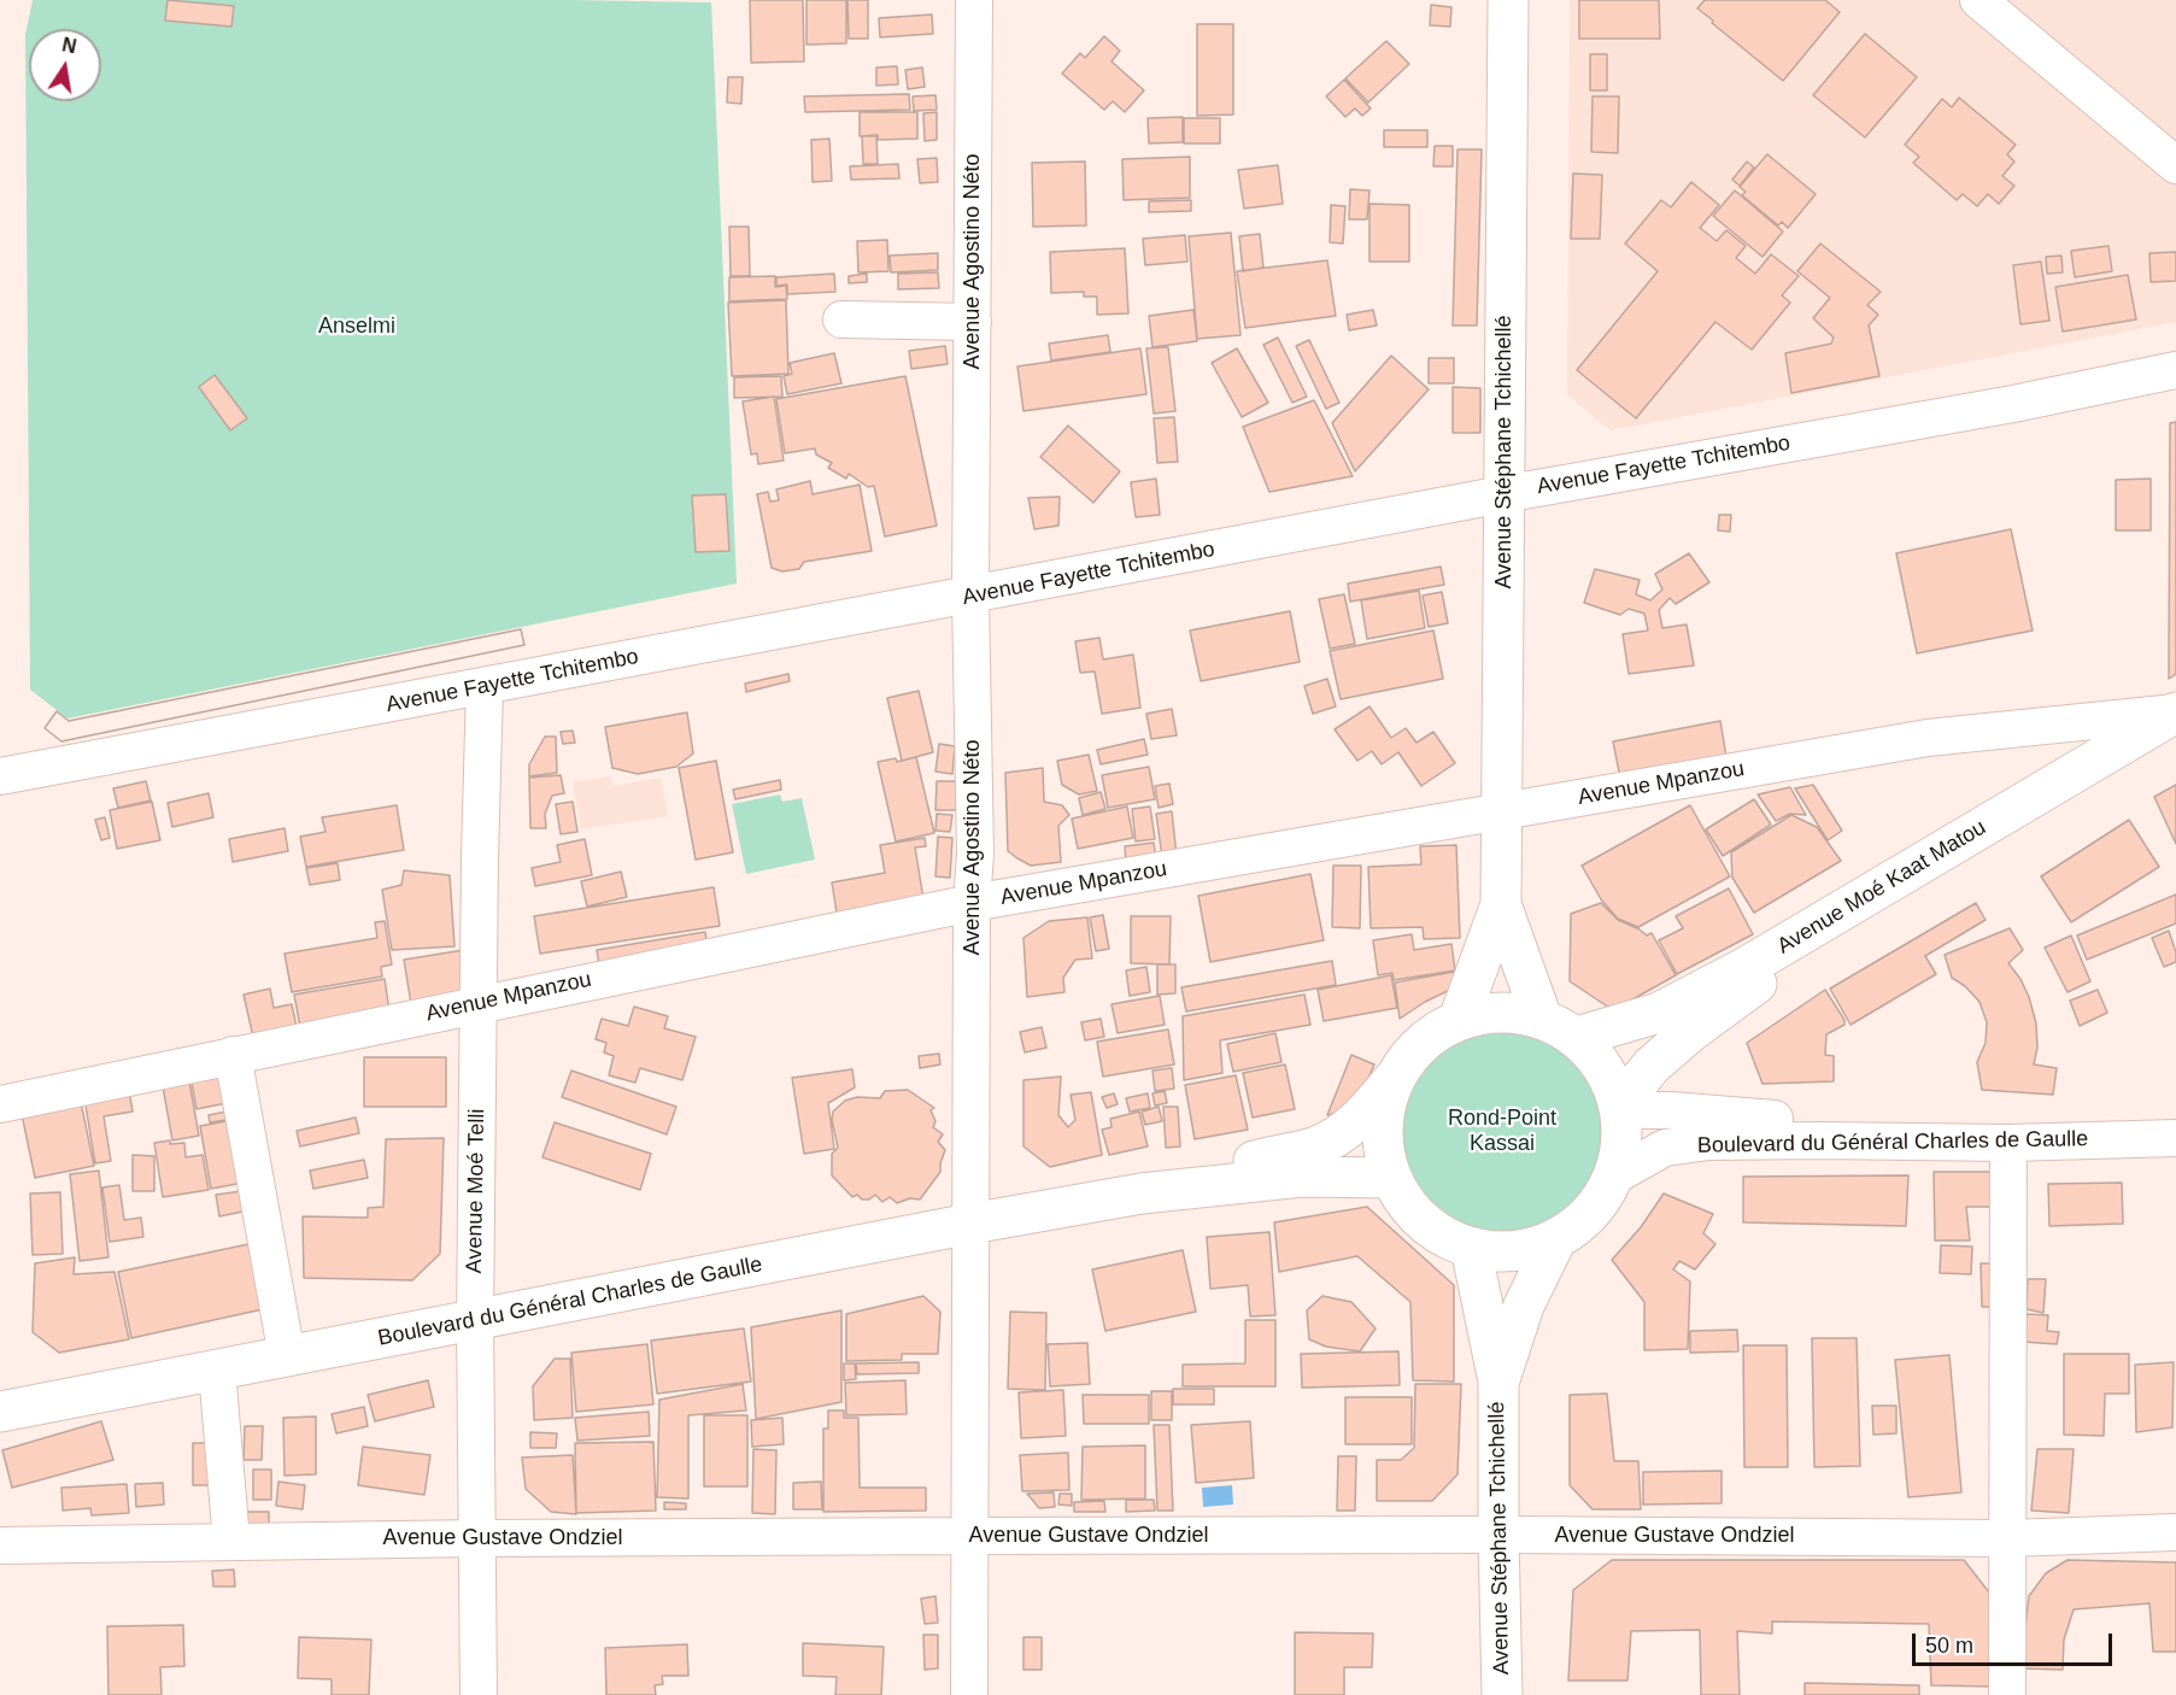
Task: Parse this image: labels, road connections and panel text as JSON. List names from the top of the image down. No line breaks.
{"streets":{"main road":["Avenue Stéphane Tchichellé","Avenue Moé Kaat Matou","Boulevard du Général Charles de Gaulle"],"street":["Avenue Agostino Néto","Avenue Fayette Tchitembo","Avenue Mpanzou","Avenue Moé Telli","Avenue Gustave Ondziel"]},"crossings":[["Avenue Agostino Néto","Avenue Fayette Tchitembo"],["Avenue Agostino Néto","Avenue Mpanzou"],["Avenue Agostino Néto","Boulevard du Général Charles de Gaulle"],["Avenue Agostino Néto","Avenue Gustave Ondziel"],["Avenue Stéphane Tchichellé","Avenue Fayette Tchitembo"],["Avenue Stéphane Tchichellé","Avenue Mpanzou"],["Avenue Stéphane Tchichellé","Avenue Moé Kaat Matou"],["Avenue Stéphane Tchichellé","Boulevard du Général Charles de Gaulle"],["Avenue Stéphane Tchichellé","Avenue Gustave Ondziel"],["Avenue Fayette Tchitembo","Avenue Moé Telli"],["Avenue Mpanzou","Avenue Moé Kaat Matou"],["Avenue Mpanzou","Avenue Moé Telli"],["Avenue Moé Kaat Matou","Boulevard du Général Charles de Gaulle"],["Boulevard du Général Charles de Gaulle","Avenue Moé Telli"],["Avenue Moé Telli","Avenue Gustave Ondziel"]],"parks":["Anselmi","Rond-Point Kassai"],"scale_bar":"50 m","north":"top"}
